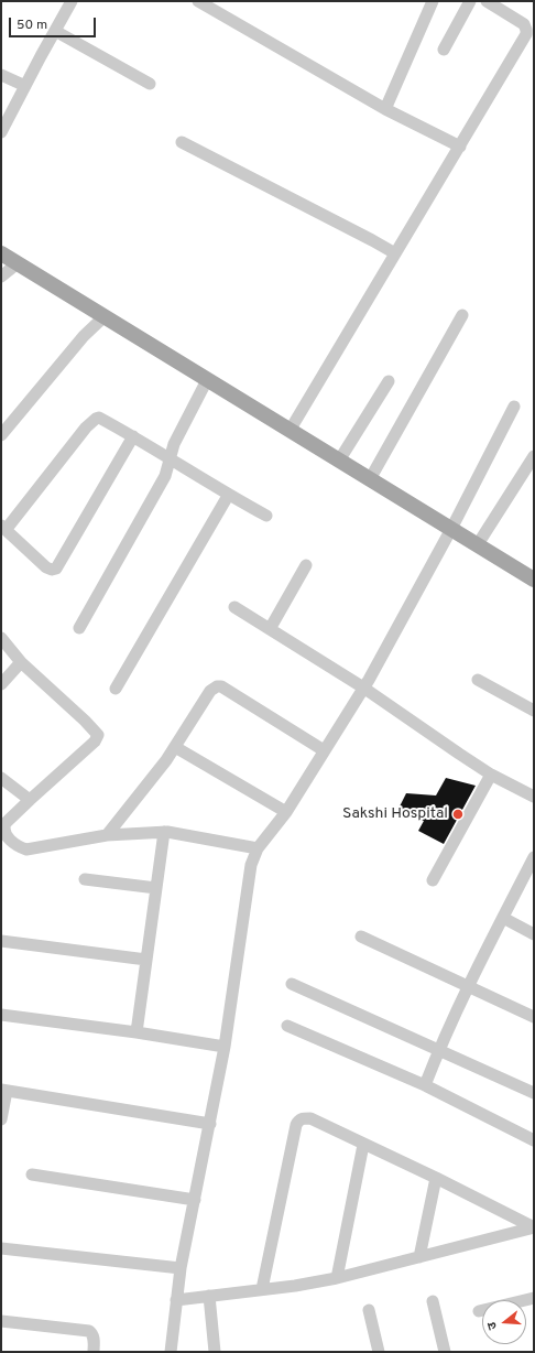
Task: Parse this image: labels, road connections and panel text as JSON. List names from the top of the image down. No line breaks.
{"places":["Sakshi Hospital"],"scale_bar":"50 m","north":"left"}
